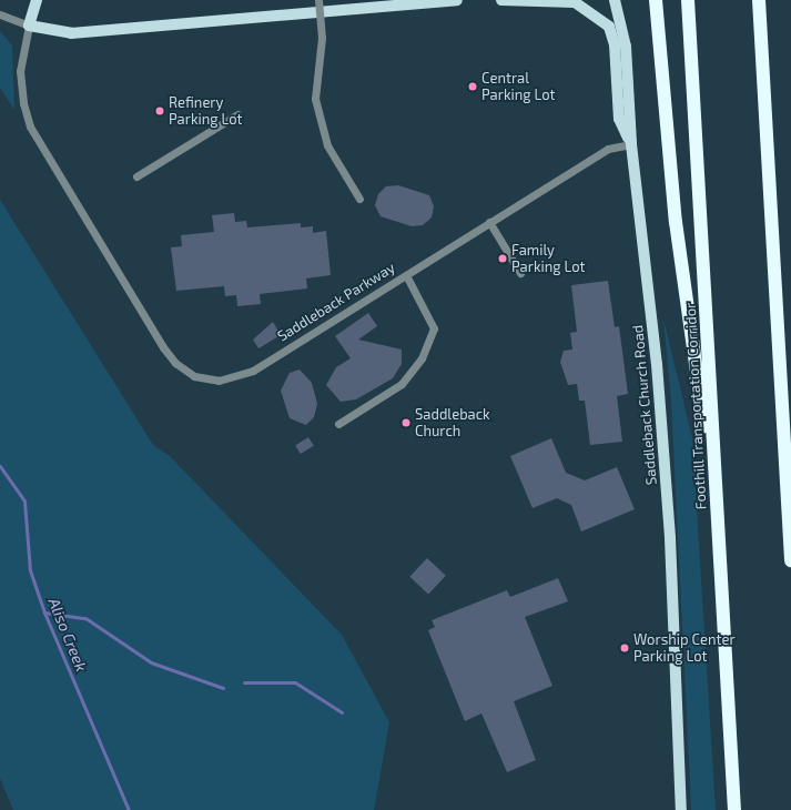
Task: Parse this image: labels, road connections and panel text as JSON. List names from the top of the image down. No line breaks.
{"streets":{"highway":["Foothill Transportation Corridor"],"main road":["Saddleback Church Road"],"street":["Saddleback Parkway"]},"crossings":[["Saddleback Parkway","Saddleback Church Road"]],"water":["Aliso Creek"],"places":["Central Parking Lot","Refinery Parking Lot","Family Parking Lot","Saddleback Church","Worship Center Parking Lot"]}
